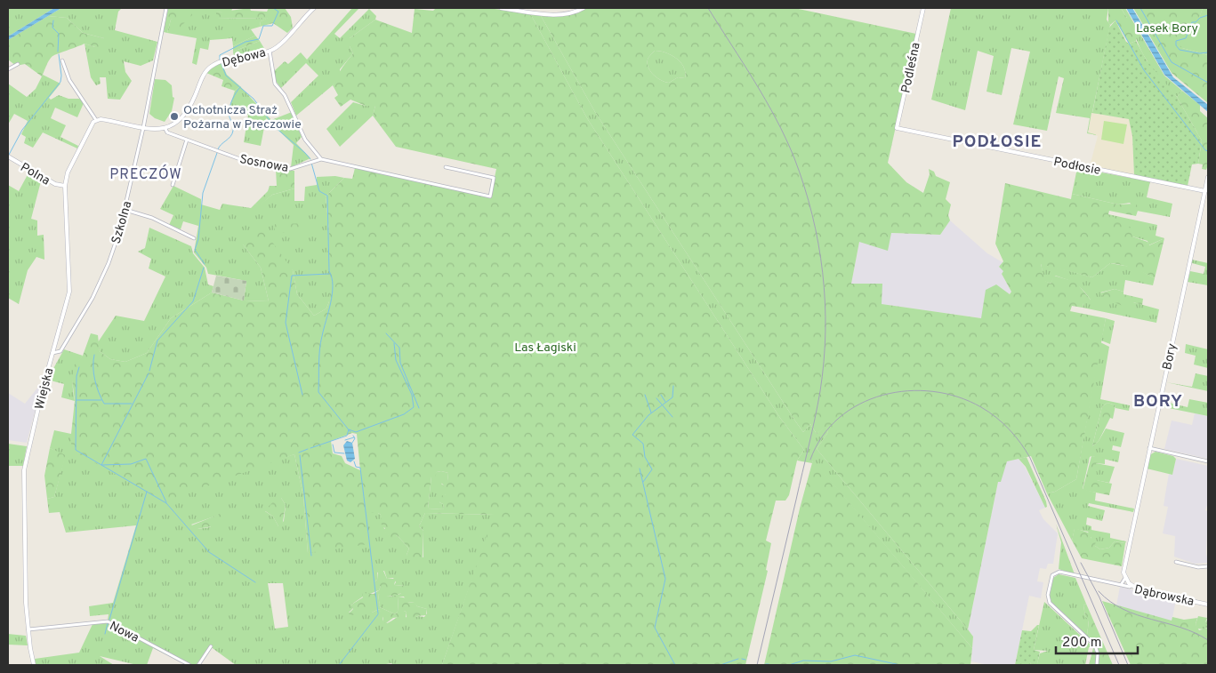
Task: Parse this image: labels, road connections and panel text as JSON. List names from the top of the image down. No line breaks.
{"streets":{"street":["Dębowa","Podleśna","Sosnowa","Podłosie","Polna","Szkolna","Bory","Wiejska","Dąbrowska","Nowa"]},"crossings":[["Dębowa","Sosnowa"],["Podleśna","Podłosie"],["Sosnowa","Szkolna"],["Sosnowa","Wiejska"],["Podłosie","Bory"],["Polna","Wiejska"],["Bory","Dąbrowska"],["Wiejska","Nowa"]],"districts":["PODŁOSIE","PRECZÓW","BORY"],"parks":["Lasek Bory","Las Łagiski"],"places":["Ochotnicza Straż Pożarna w Preczowie"],"scale_bar":"200 m"}
